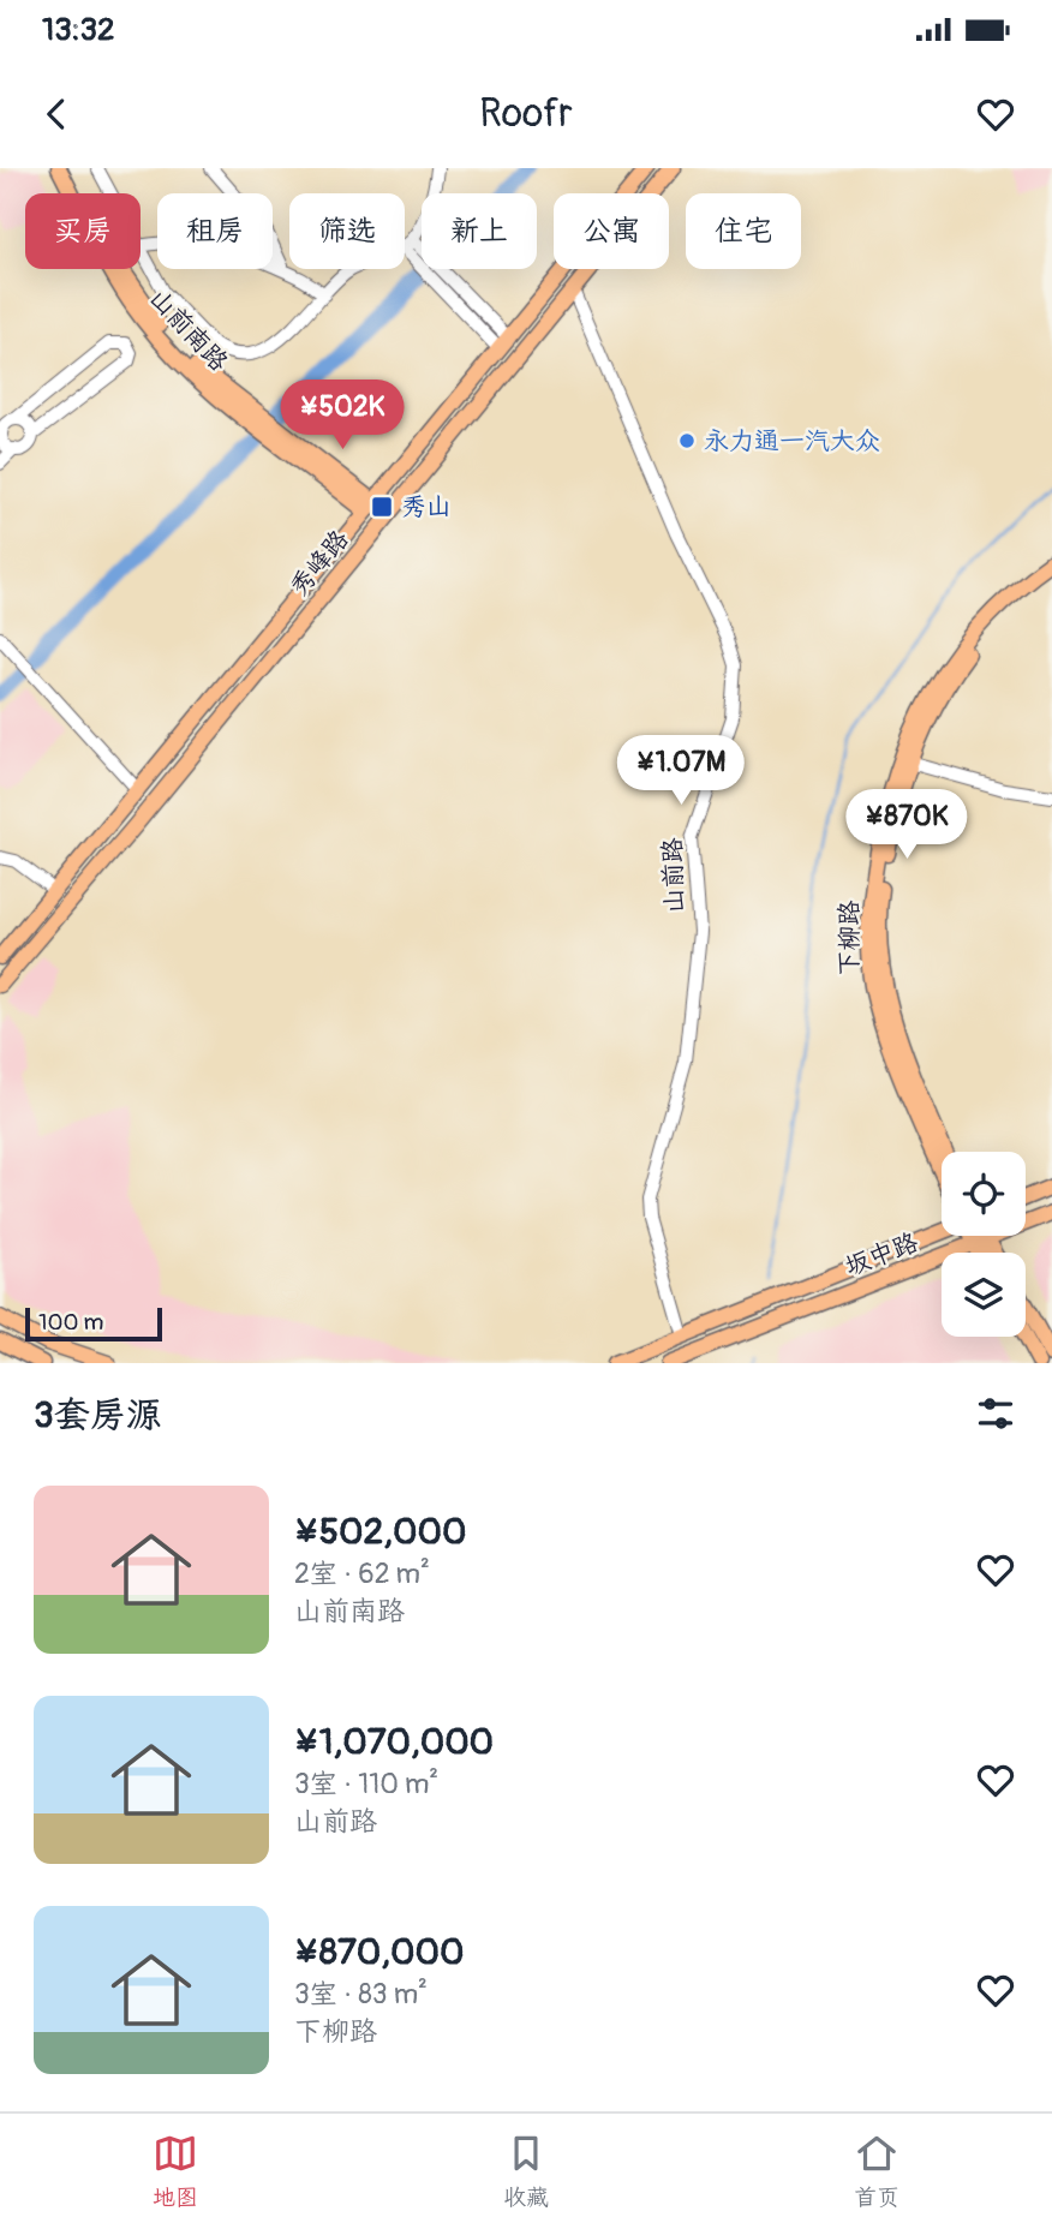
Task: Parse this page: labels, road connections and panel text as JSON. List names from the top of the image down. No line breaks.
{"streets":{"main road":["山前南路","秀峰路","下柳路","坂中路"],"street":["山前路"]},"crossings":[["秀峰路","山前路"],["山前路","坂中路"]],"places":{"other":["永力通一汽大众"],"transit":["秀山"]},"scale_bar":"100 m","page":{"status":"13:32","header":"Roofr","chip":["买房","租房","筛选","新上","公寓","住宅"],"price":["¥502K","¥1.07M","¥870K"],"scale":"100 m","heading":"3套房源","list":[{"name":"¥502,000","note":"2室 · 62 m² · 山前南路"},{"name":"¥1,070,000","note":"3室 · 110 m² · 山前路"},{"name":"¥870,000","note":"3室 · 83 m² · 下柳路"}],"tabs":["地图","收藏","首页"]}}
